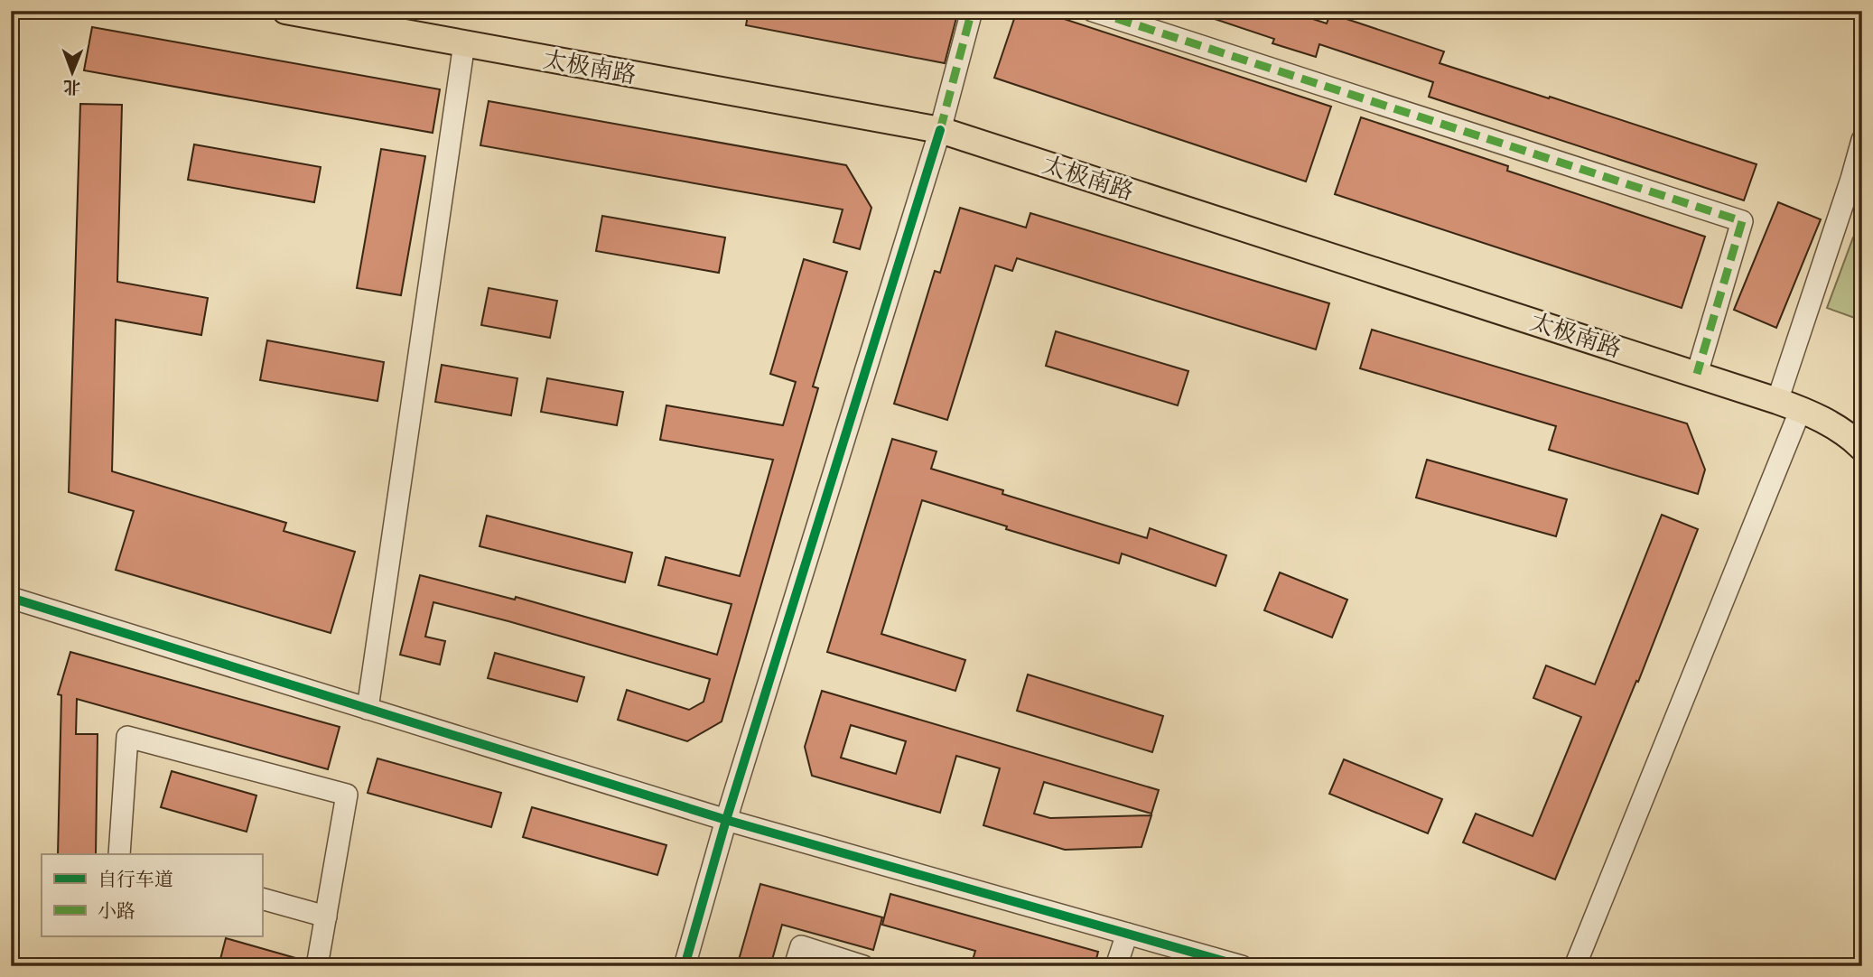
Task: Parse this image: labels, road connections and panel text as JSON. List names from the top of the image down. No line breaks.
{"streets":{"main road":["太极南路"]},"legend":["自行车道","小路"],"north":"bottom"}
